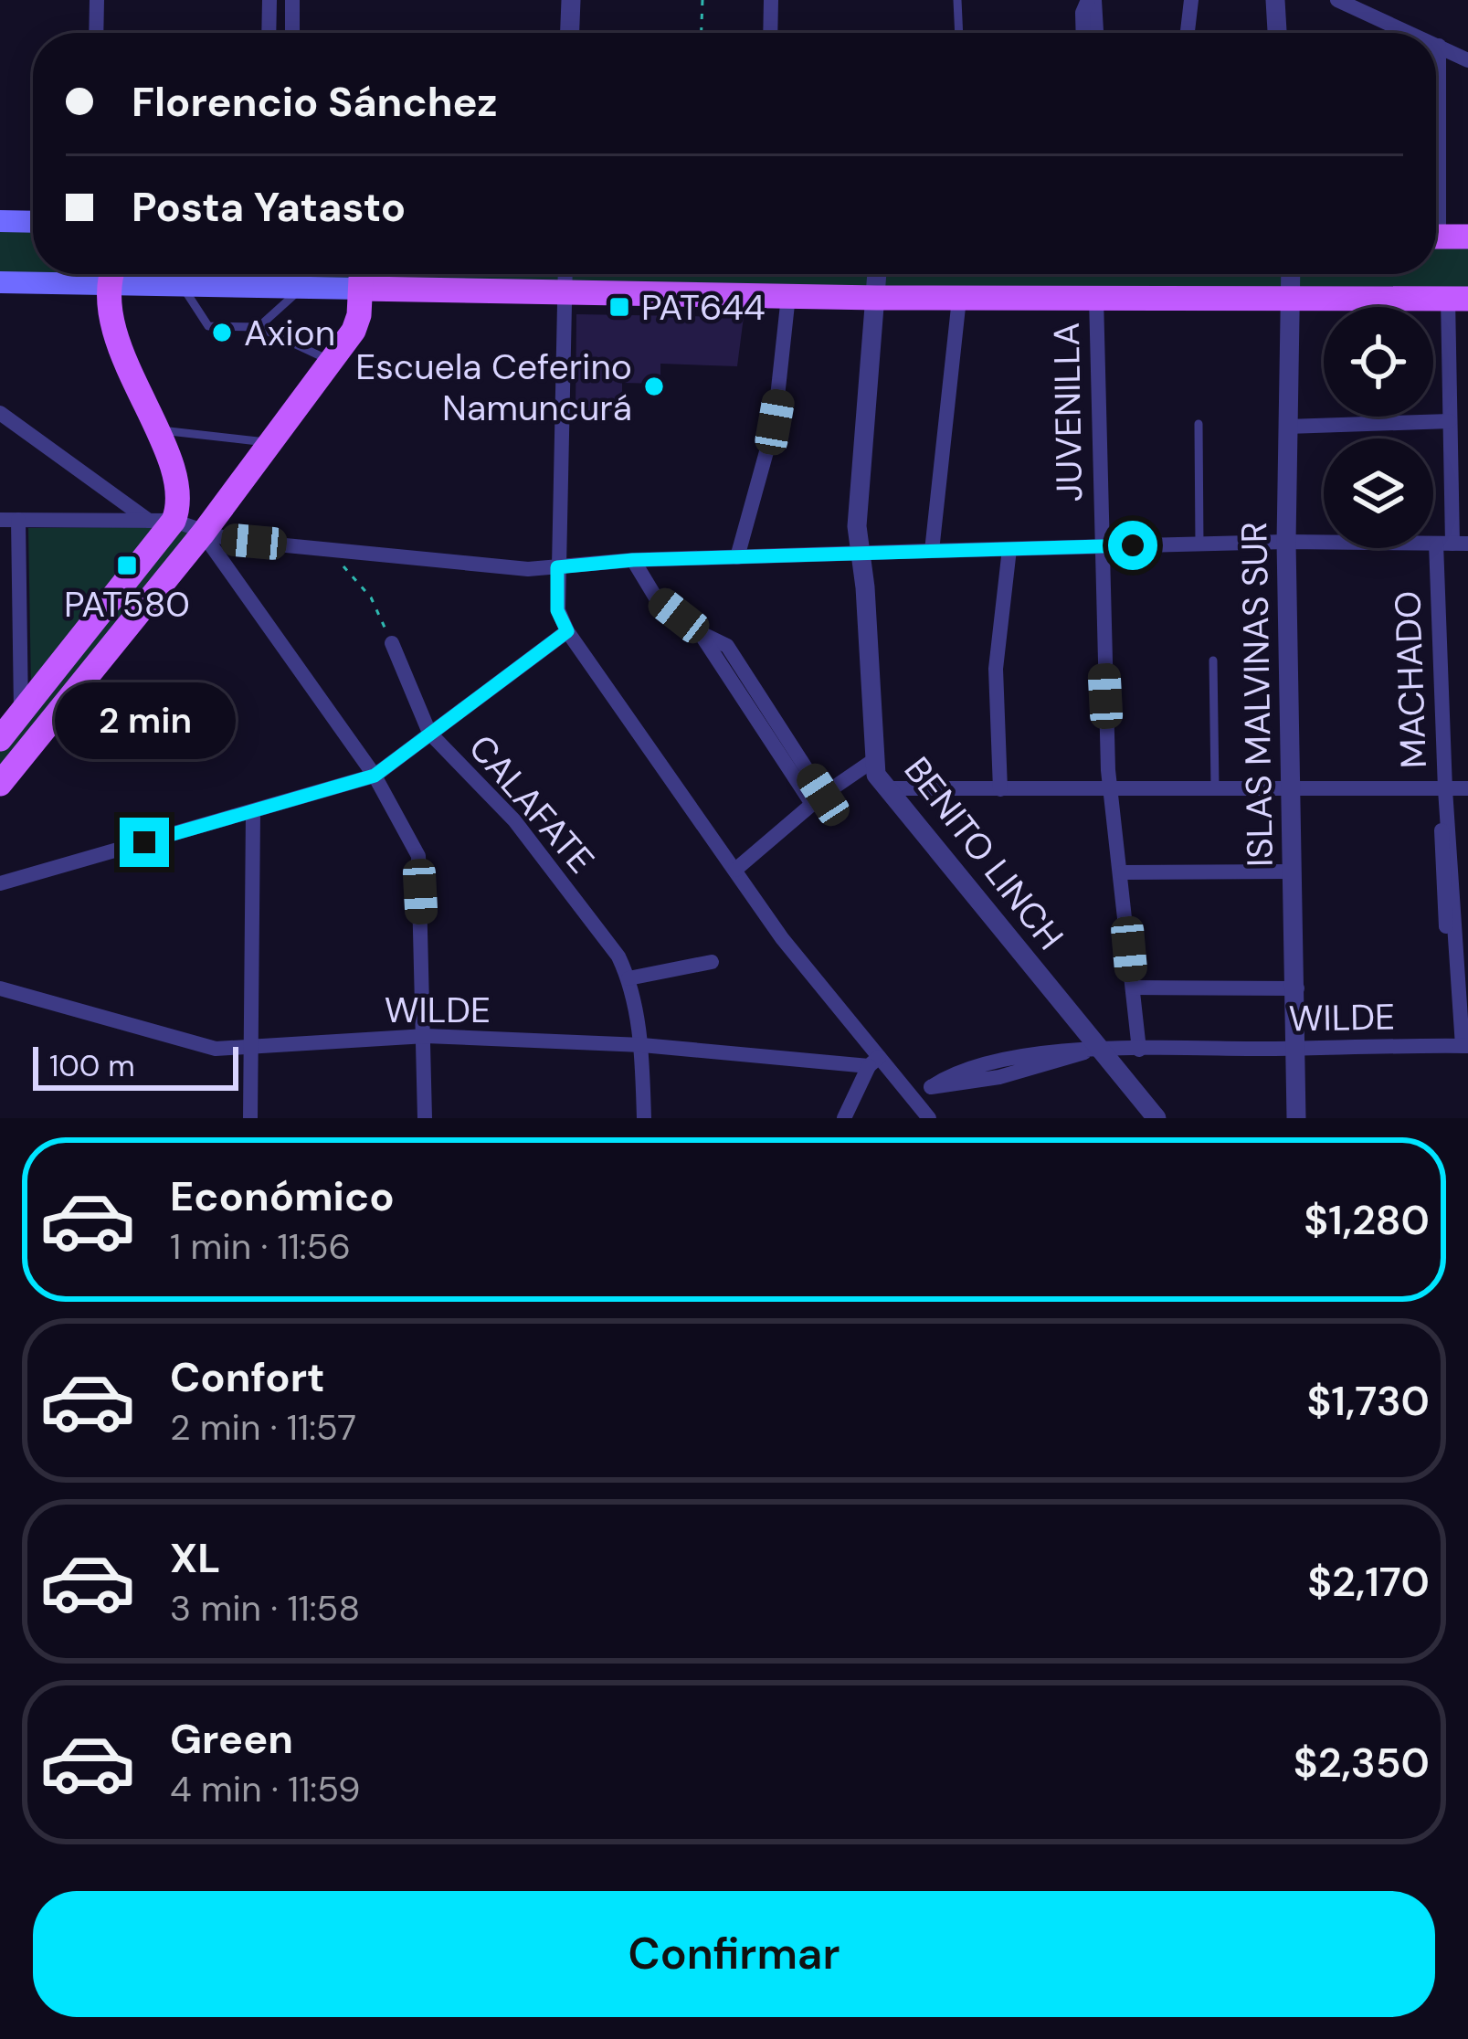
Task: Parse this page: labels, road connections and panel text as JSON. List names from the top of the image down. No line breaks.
{"streets":{"street":["JUVENILLA","MACHADO","ISLAS MALVINAS SUR","CALAFATE","BENITO LINCH","WILDE"]},"crossings":[["JUVENILLA","WILDE"],["MACHADO","WILDE"],["ISLAS MALVINAS SUR","WILDE"],["CALAFATE","WILDE"],["BENITO LINCH","WILDE"]],"places":{"transit":["PAT644","PAT580"],"other":["Axion","Escuela Ceferino Namuncurá"]},"scale_bar":"100 m","page":{"banner":["Florencio Sánchez","Posta Yatasto"],"bubble":"2 min","scale":"100 m","list":[{"name":"Económico","note":"1 min · 11:56","value":"$1,280"},{"name":"Confort","note":"2 min · 11:57","value":"$1,730"},{"name":"XL","note":"3 min · 11:58","value":"$2,170"},{"name":"Green","note":"4 min · 11:59","value":"$2,350"}],"buttons":"Confirmar"}}
